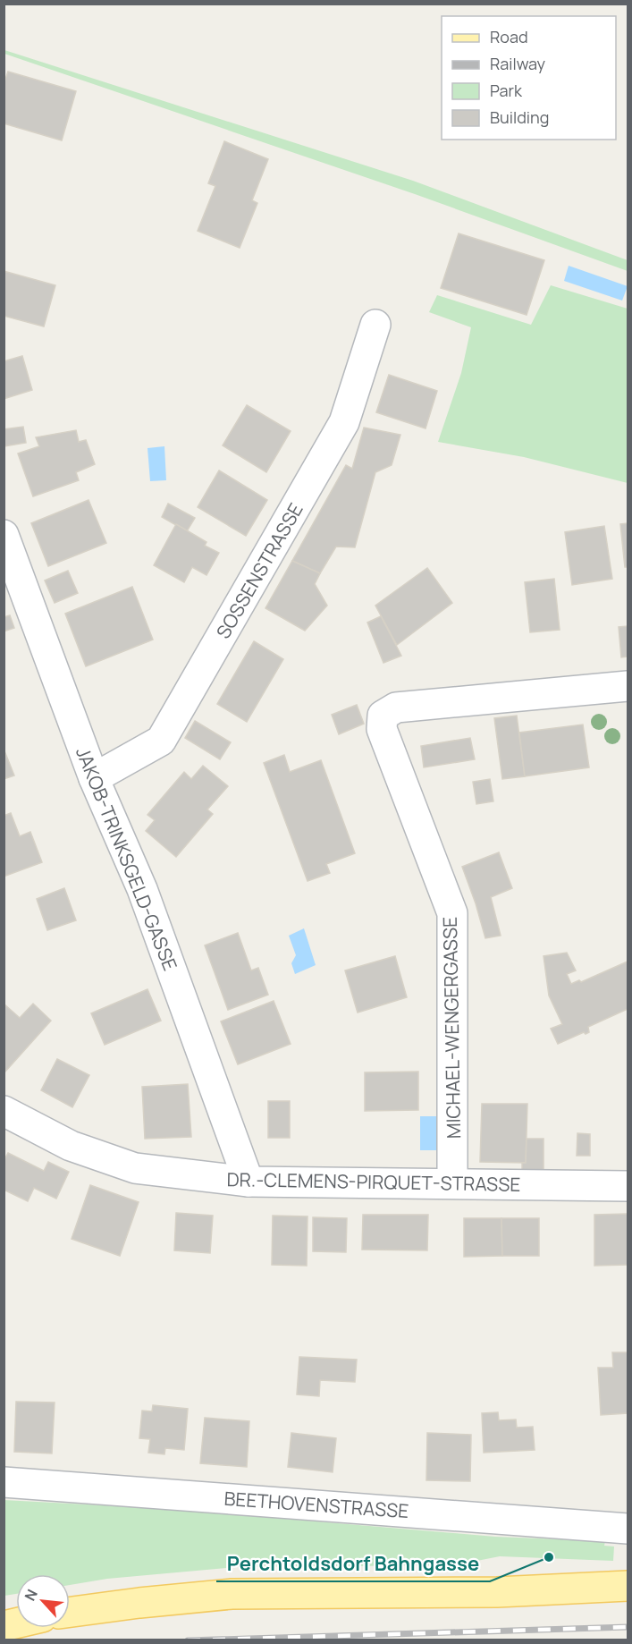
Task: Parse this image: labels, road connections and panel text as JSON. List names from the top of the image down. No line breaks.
{"streets":{"street":["SOSSENSTRASSE","JAKOB-TRINKSGELD-GASSE","MICHAEL-WENGERGASSE","DR.-CLEMENS-PIRQUET-STRASSE","BEETHOVENSTRASSE"]},"crossings":[["SOSSENSTRASSE","JAKOB-TRINKSGELD-GASSE"],["JAKOB-TRINKSGELD-GASSE","DR.-CLEMENS-PIRQUET-STRASSE"],["MICHAEL-WENGERGASSE","DR.-CLEMENS-PIRQUET-STRASSE"]],"places":["Perchtoldsdorf Bahngasse"],"legend":["Road","Railway","Park","Building"],"north":"top left"}
